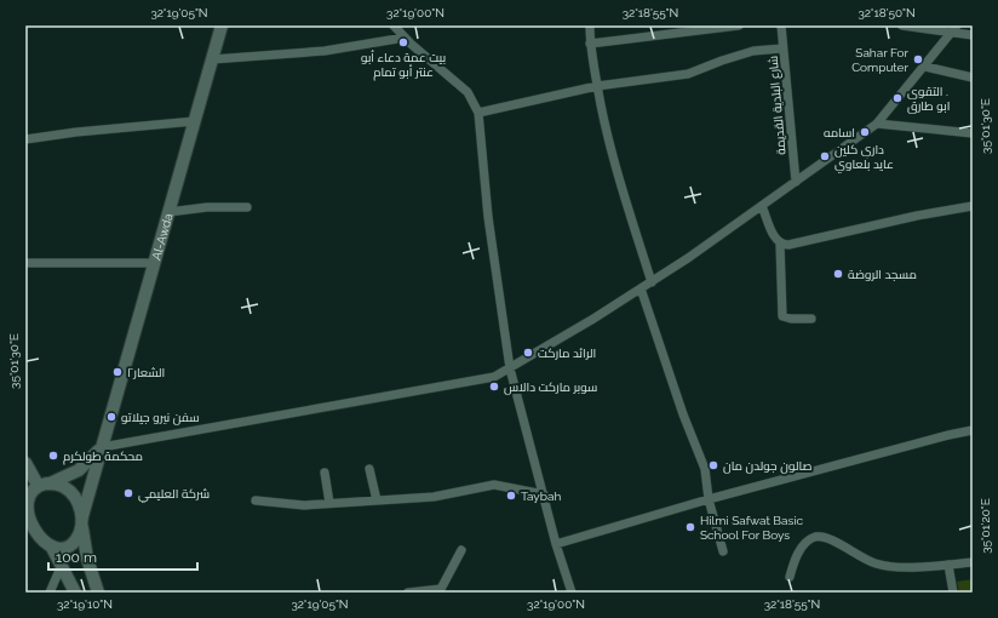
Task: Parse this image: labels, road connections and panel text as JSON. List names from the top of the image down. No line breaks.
{"streets":{"street":["شارع البلدية القديمة","Al-Awda"]},"places":["بيت عمة دعاء أبو عنتر أبو تمام","Sahar For Computer","التقوى . ابو طارق","اسامه","داري كلين عايد بلعاوي","مسجد الروضة","الرائد ماركت","الشعار٢","سوبر ماركت دالاس","سفن نيرو جيلاتو","محكمة طولكرم","صالون جولدن مان","شركة العليمي","Taybah","Hilmi Safwat Basic School For Boys"],"scale_bar":"100 m","coordinates":["32°19'05\"N","32°19'00\"N","32°18'55\"N","32°18'50\"N","35°01'30\"E","35°01'20\"E","32°19'10\"N"]}
